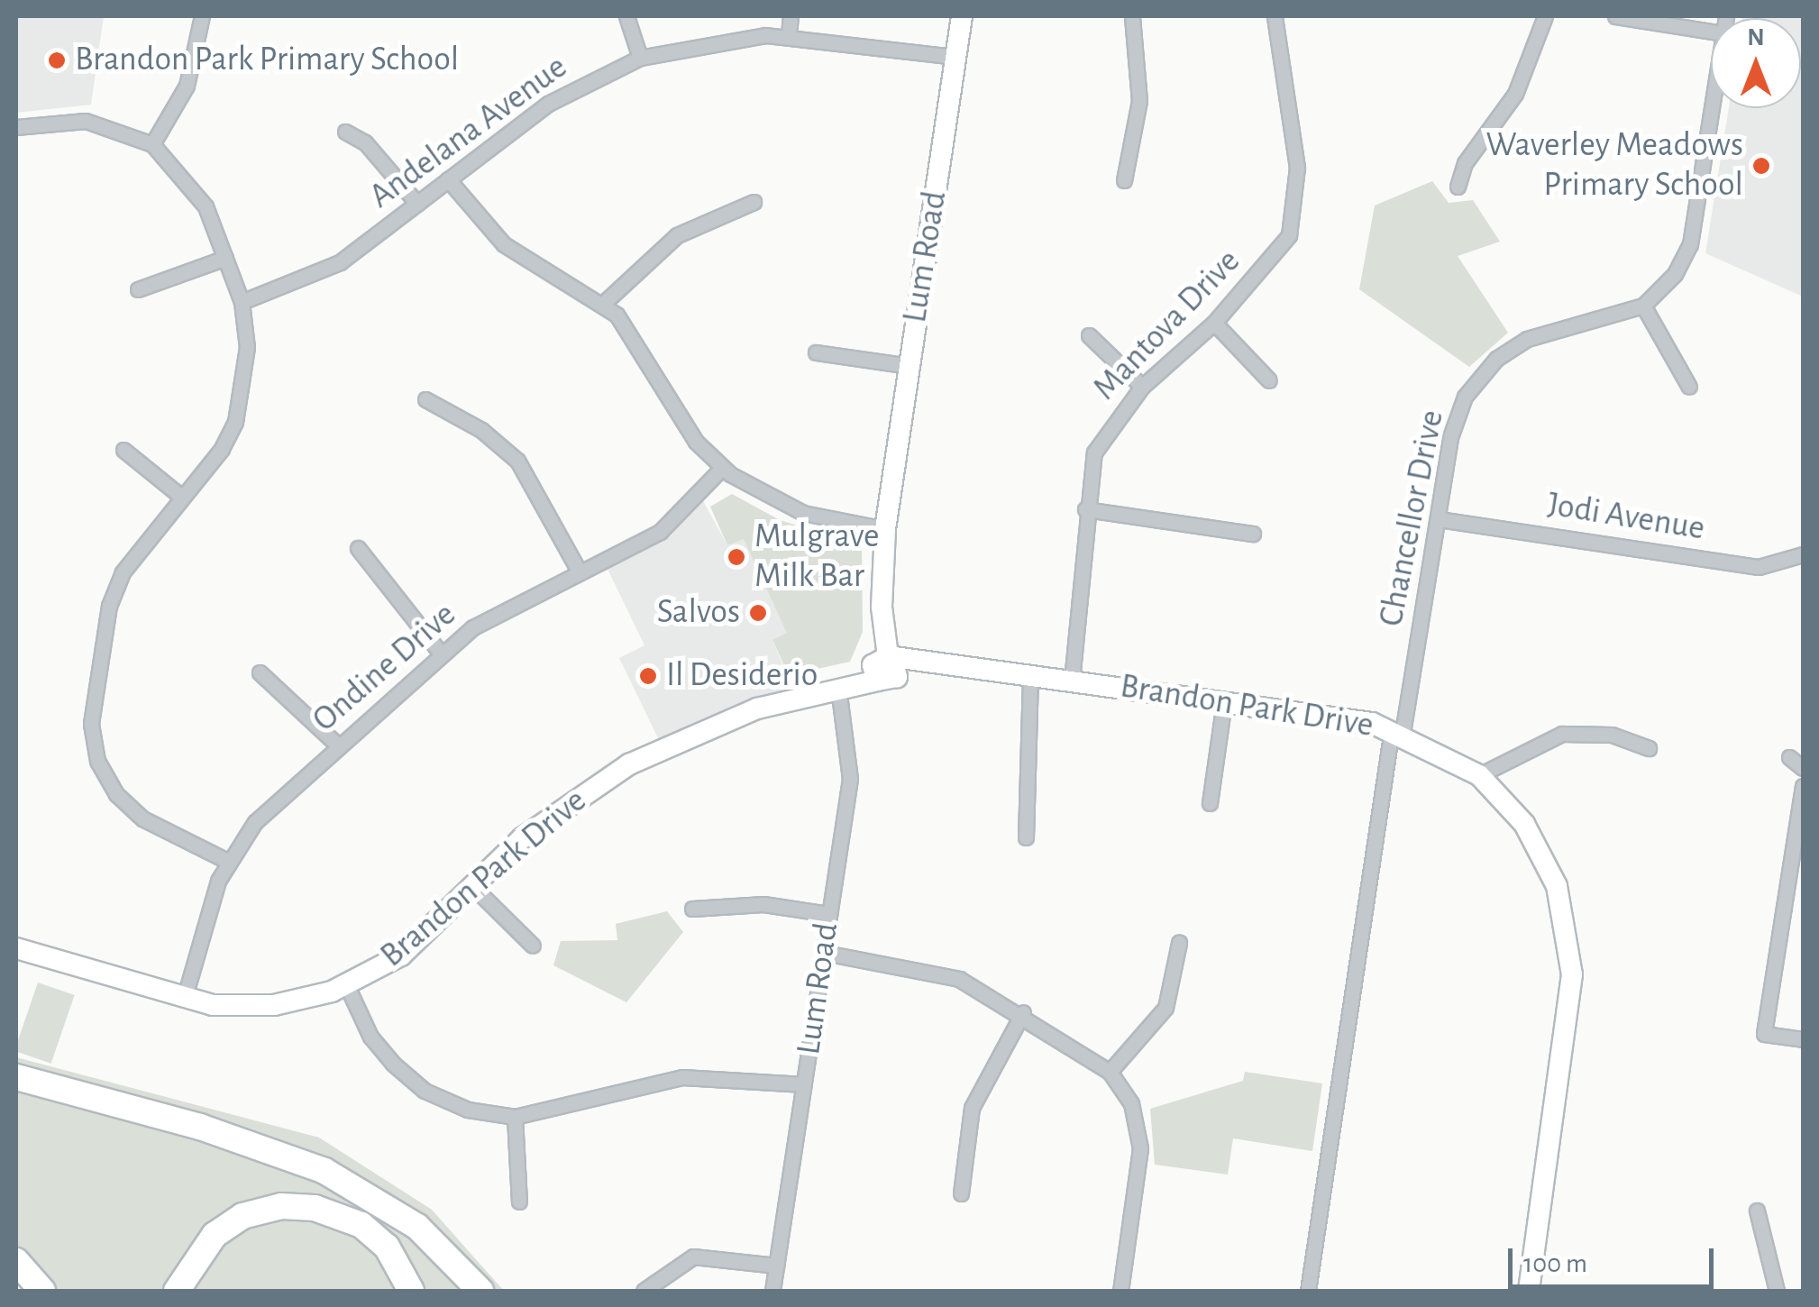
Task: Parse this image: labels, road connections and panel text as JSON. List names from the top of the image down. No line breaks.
{"streets":{"street":["Andelana Avenue","Lum Road","Mantova Drive","Jodi Avenue","Chancellor Drive","Ondine Drive","Brandon Park Drive"]},"crossings":[["Andelana Avenue","Lum Road"],["Lum Road","Brandon Park Drive"],["Mantova Drive","Brandon Park Drive"],["Jodi Avenue","Chancellor Drive"],["Chancellor Drive","Brandon Park Drive"],["Ondine Drive","Brandon Park Drive"]],"places":["Brandon Park Primary School","Waverley Meadows Primary School","Mulgrave Milk Bar","Salvos","Il Desiderio"],"scale_bar":"100 m","north":"top"}
